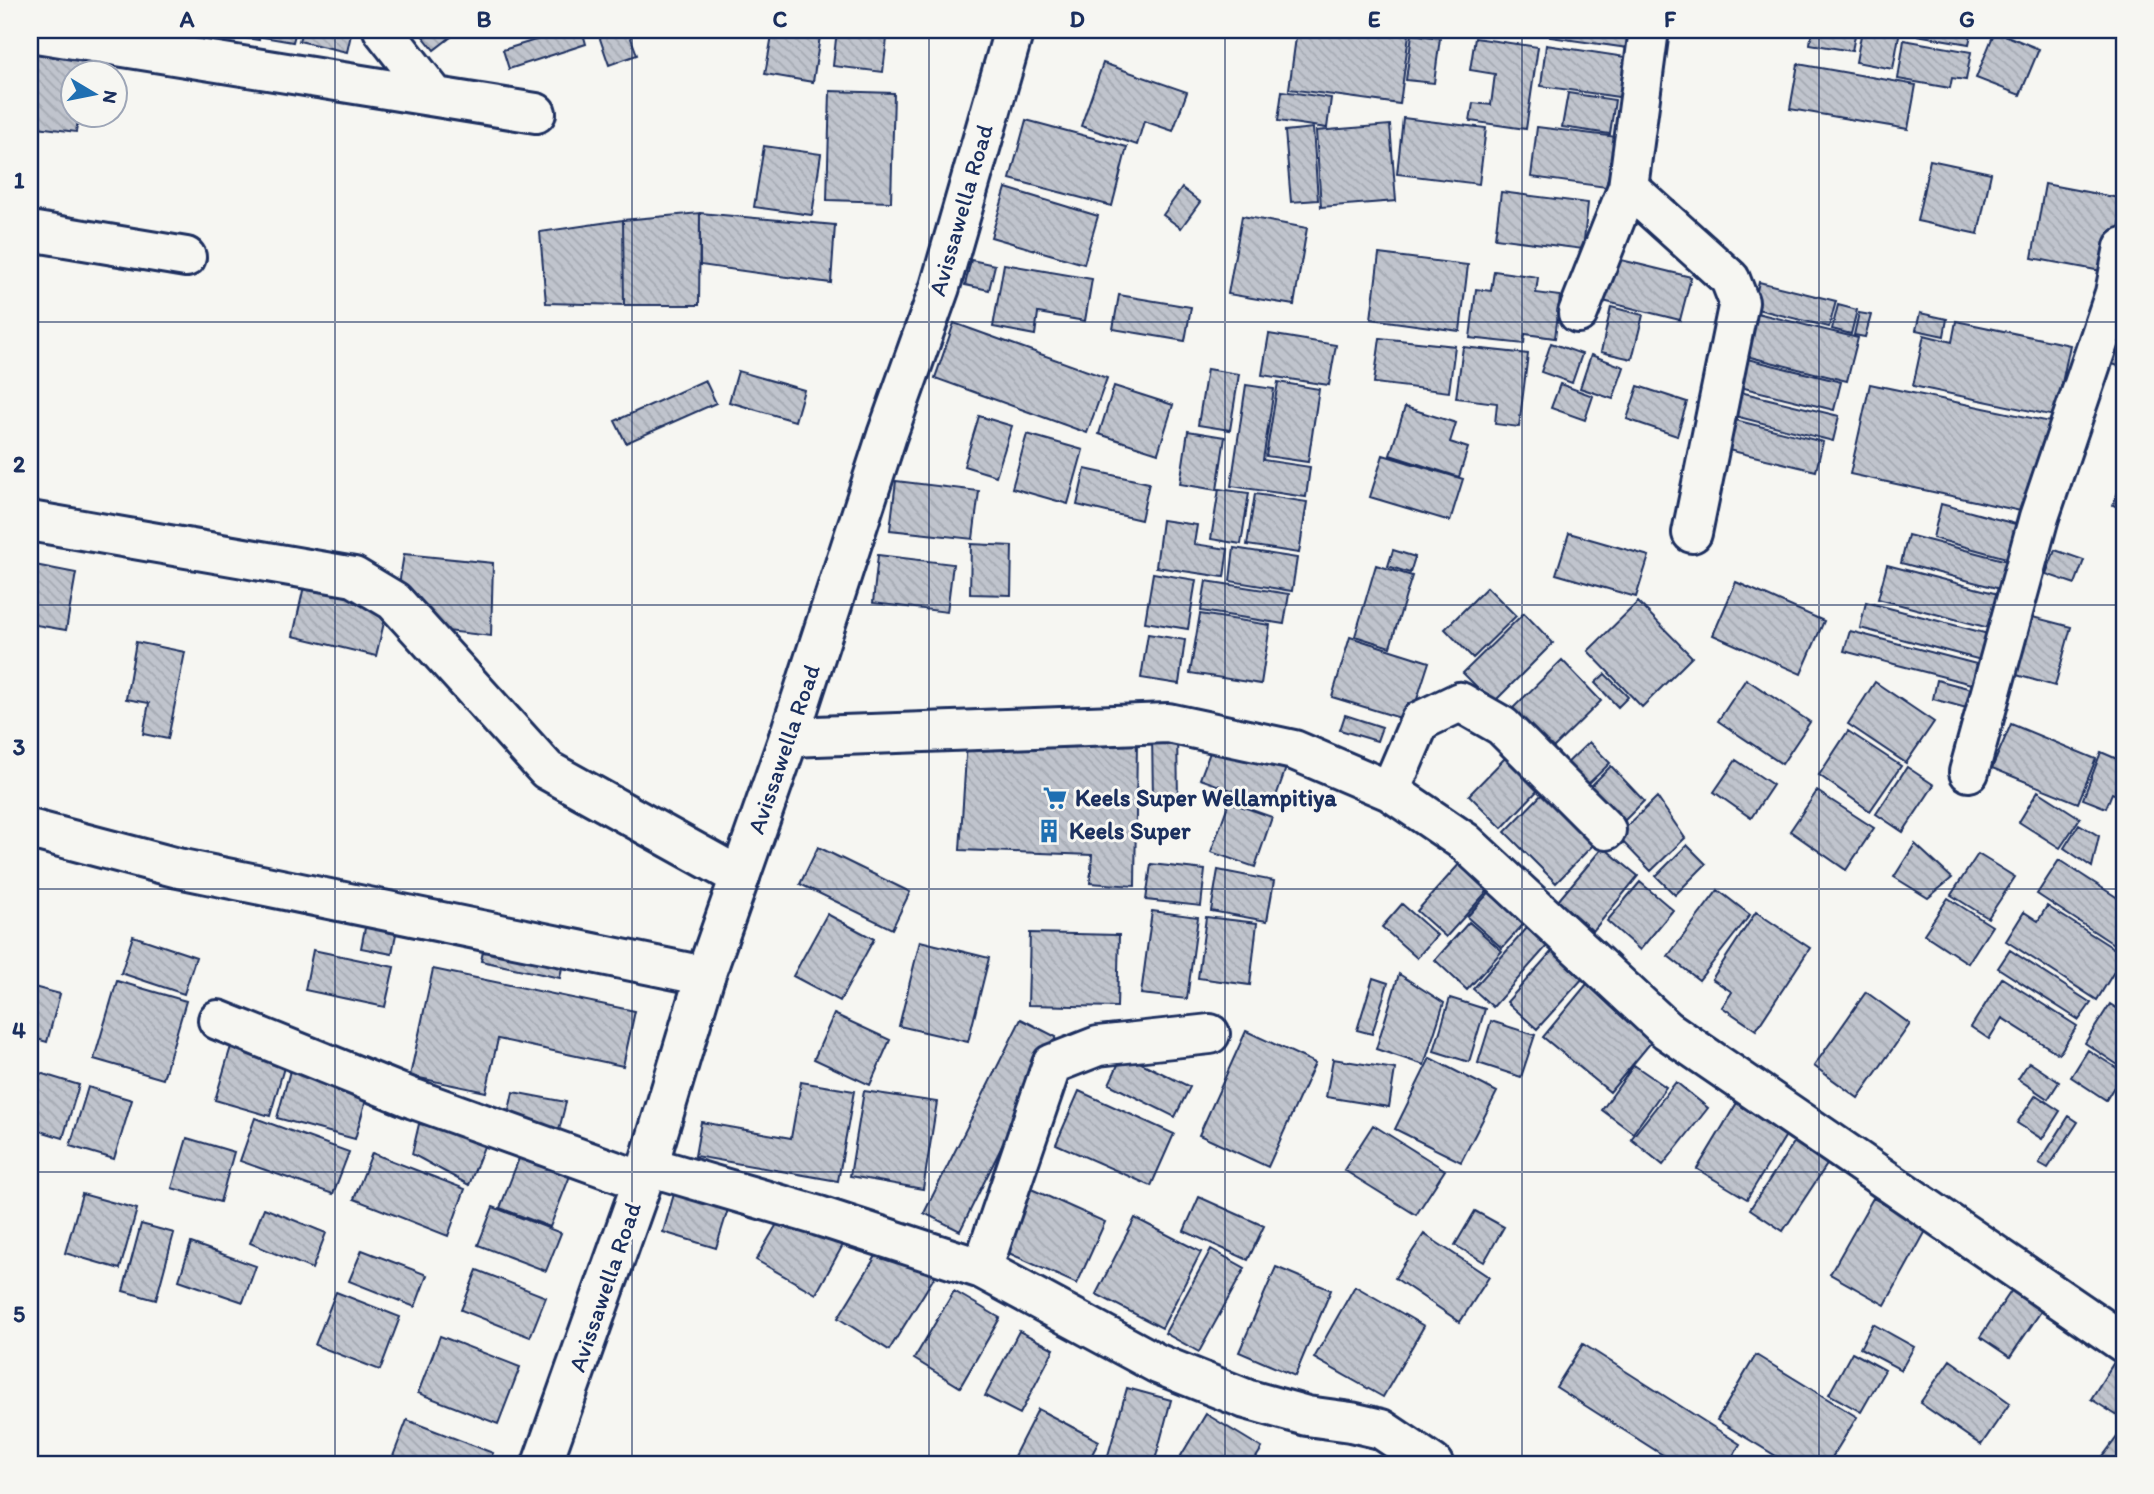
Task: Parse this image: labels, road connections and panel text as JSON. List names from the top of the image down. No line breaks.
{"streets":{"street":["Avissawella Road"]},"places":{"supermarket":["Keels Super Wellampitiya"],"building":["Keels Super"]},"north":"right","grid":{"columns":["A","B","C","D","E","F","G"],"rows":["1","2","3","4","5"]}}
